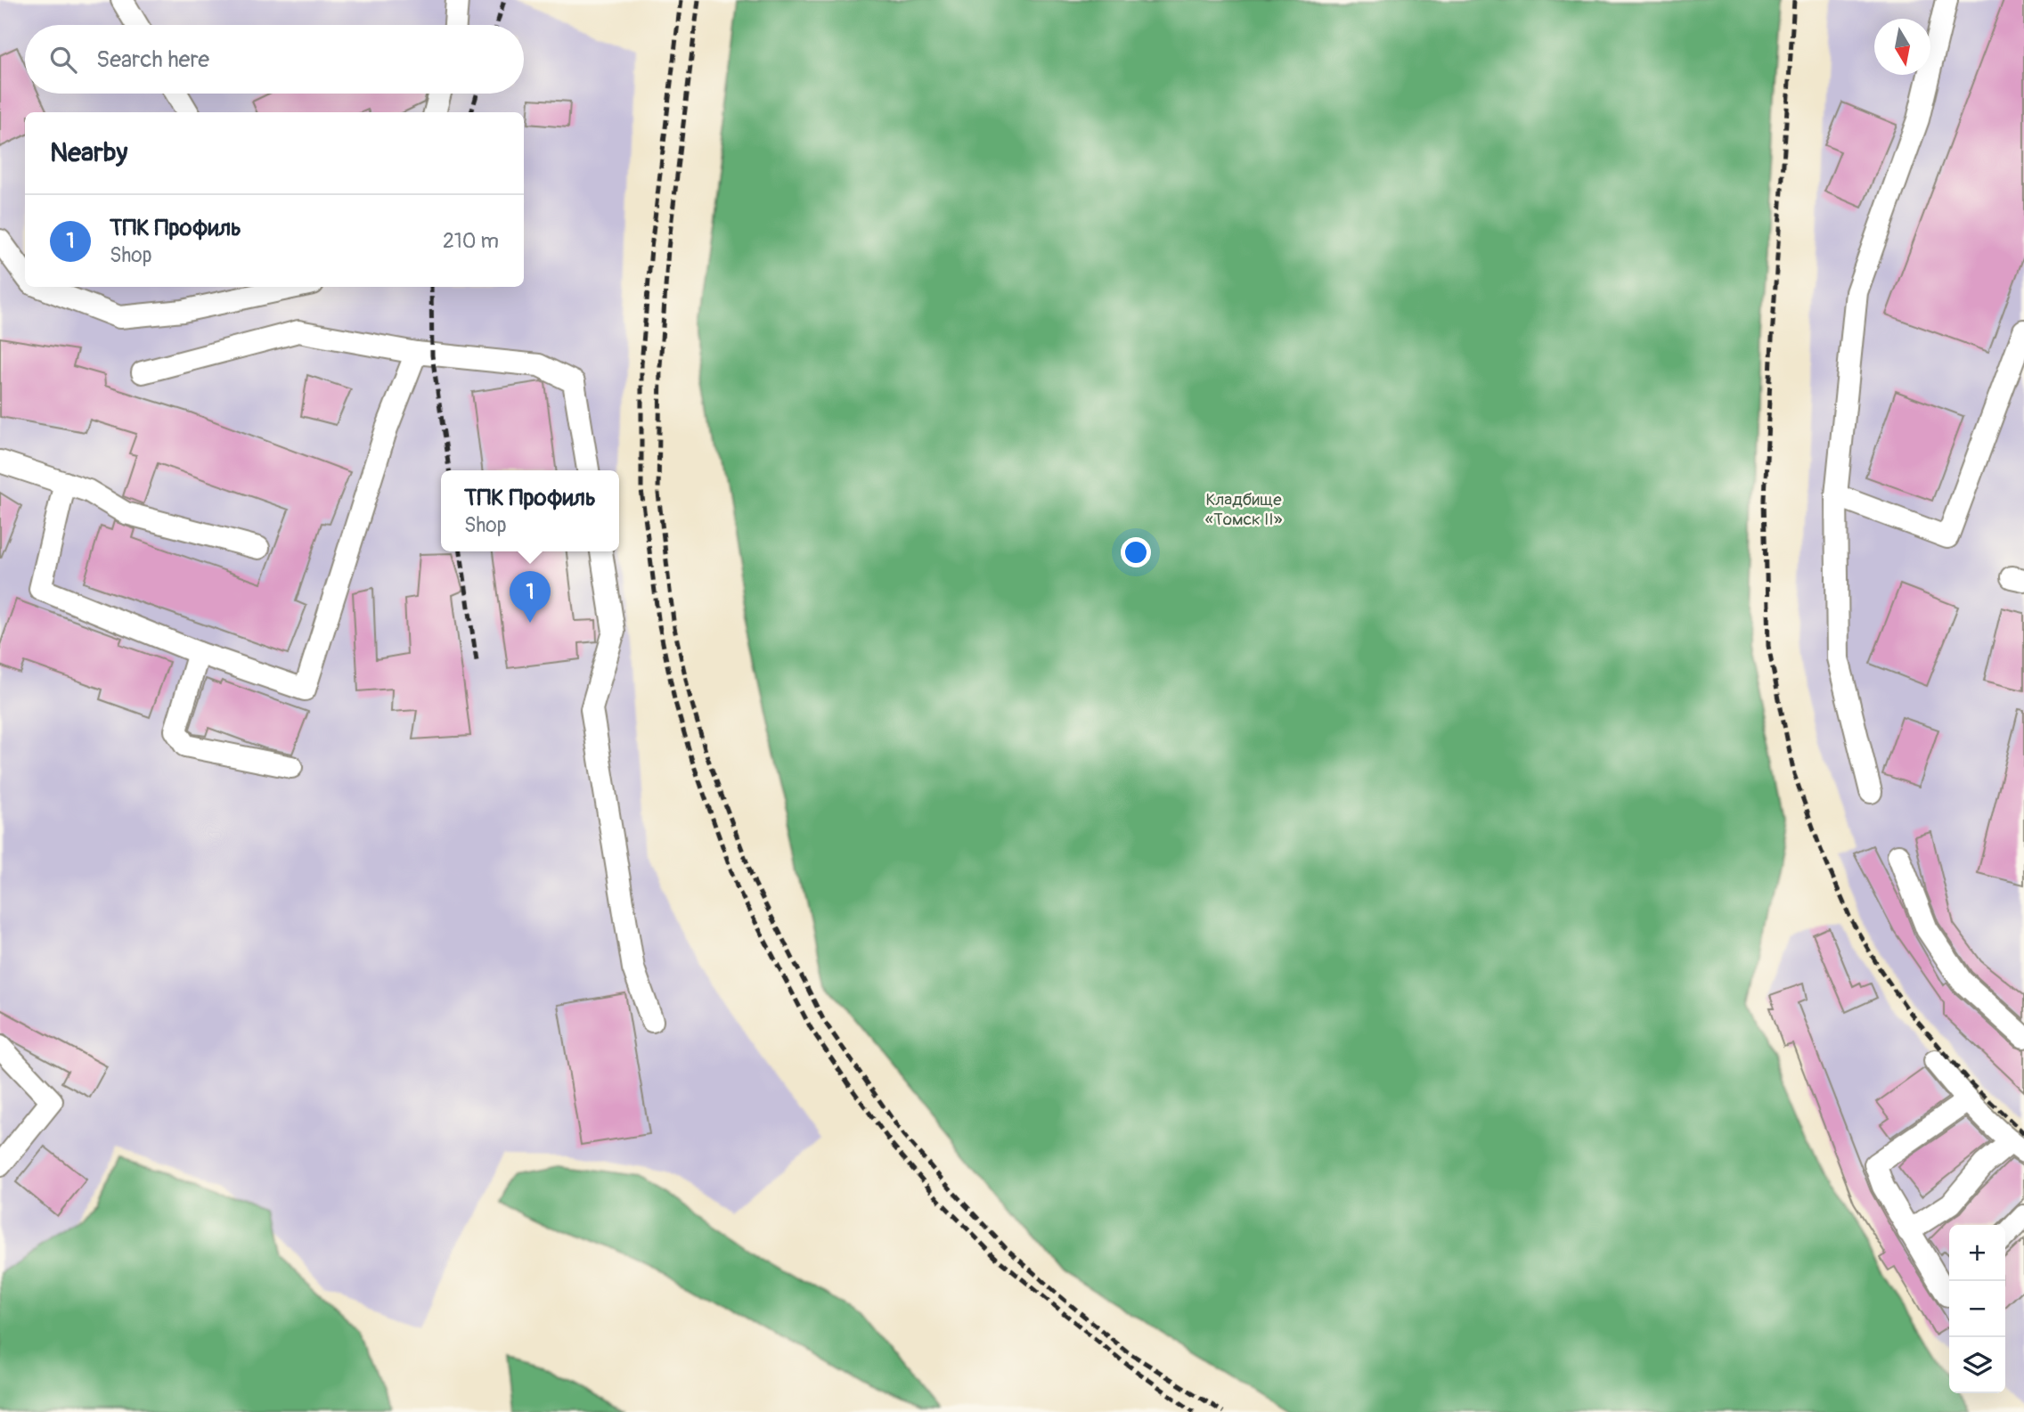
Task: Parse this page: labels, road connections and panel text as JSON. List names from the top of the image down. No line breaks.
{"parks":["Кладбище «Томск II»"],"north":"bottom","page":{"search":"Search here","heading":"Nearby","list":[{"mark":"1","name":"ТПК Профиль","note":"Shop","value":"210 m"}],"popup":["ТПК Профиль","Shop"],"pins":"1","map_buttons":["+","−"]}}
